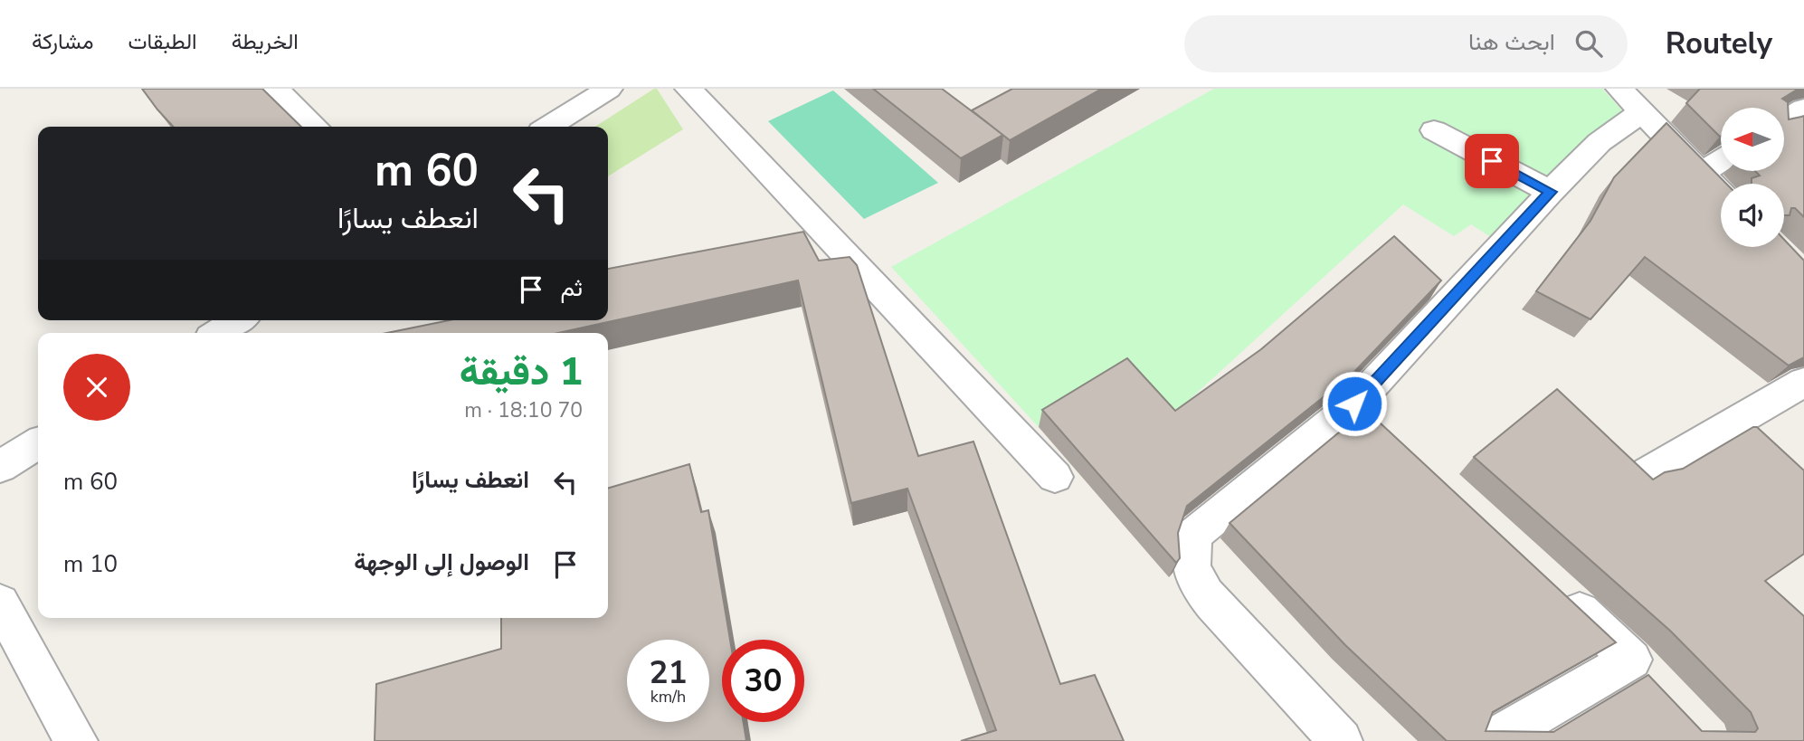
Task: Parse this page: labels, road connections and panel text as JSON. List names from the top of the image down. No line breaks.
{"north":"left","page":{"header":"Routely","search":"ابحث هنا","nav":["الخريطة","الطبقات","مشاركة"],"turn":["60 m","انعطف يسارًا"],"then":"ثم","heading":["1 دقيقة","70 m · 18:10"],"list":[{"name":"انعطف يسارًا","value":"60 m"},{"name":"الوصول إلى الوجهة","value":"10 m"}],"speed":"21 km/h","limit":"30"}}
